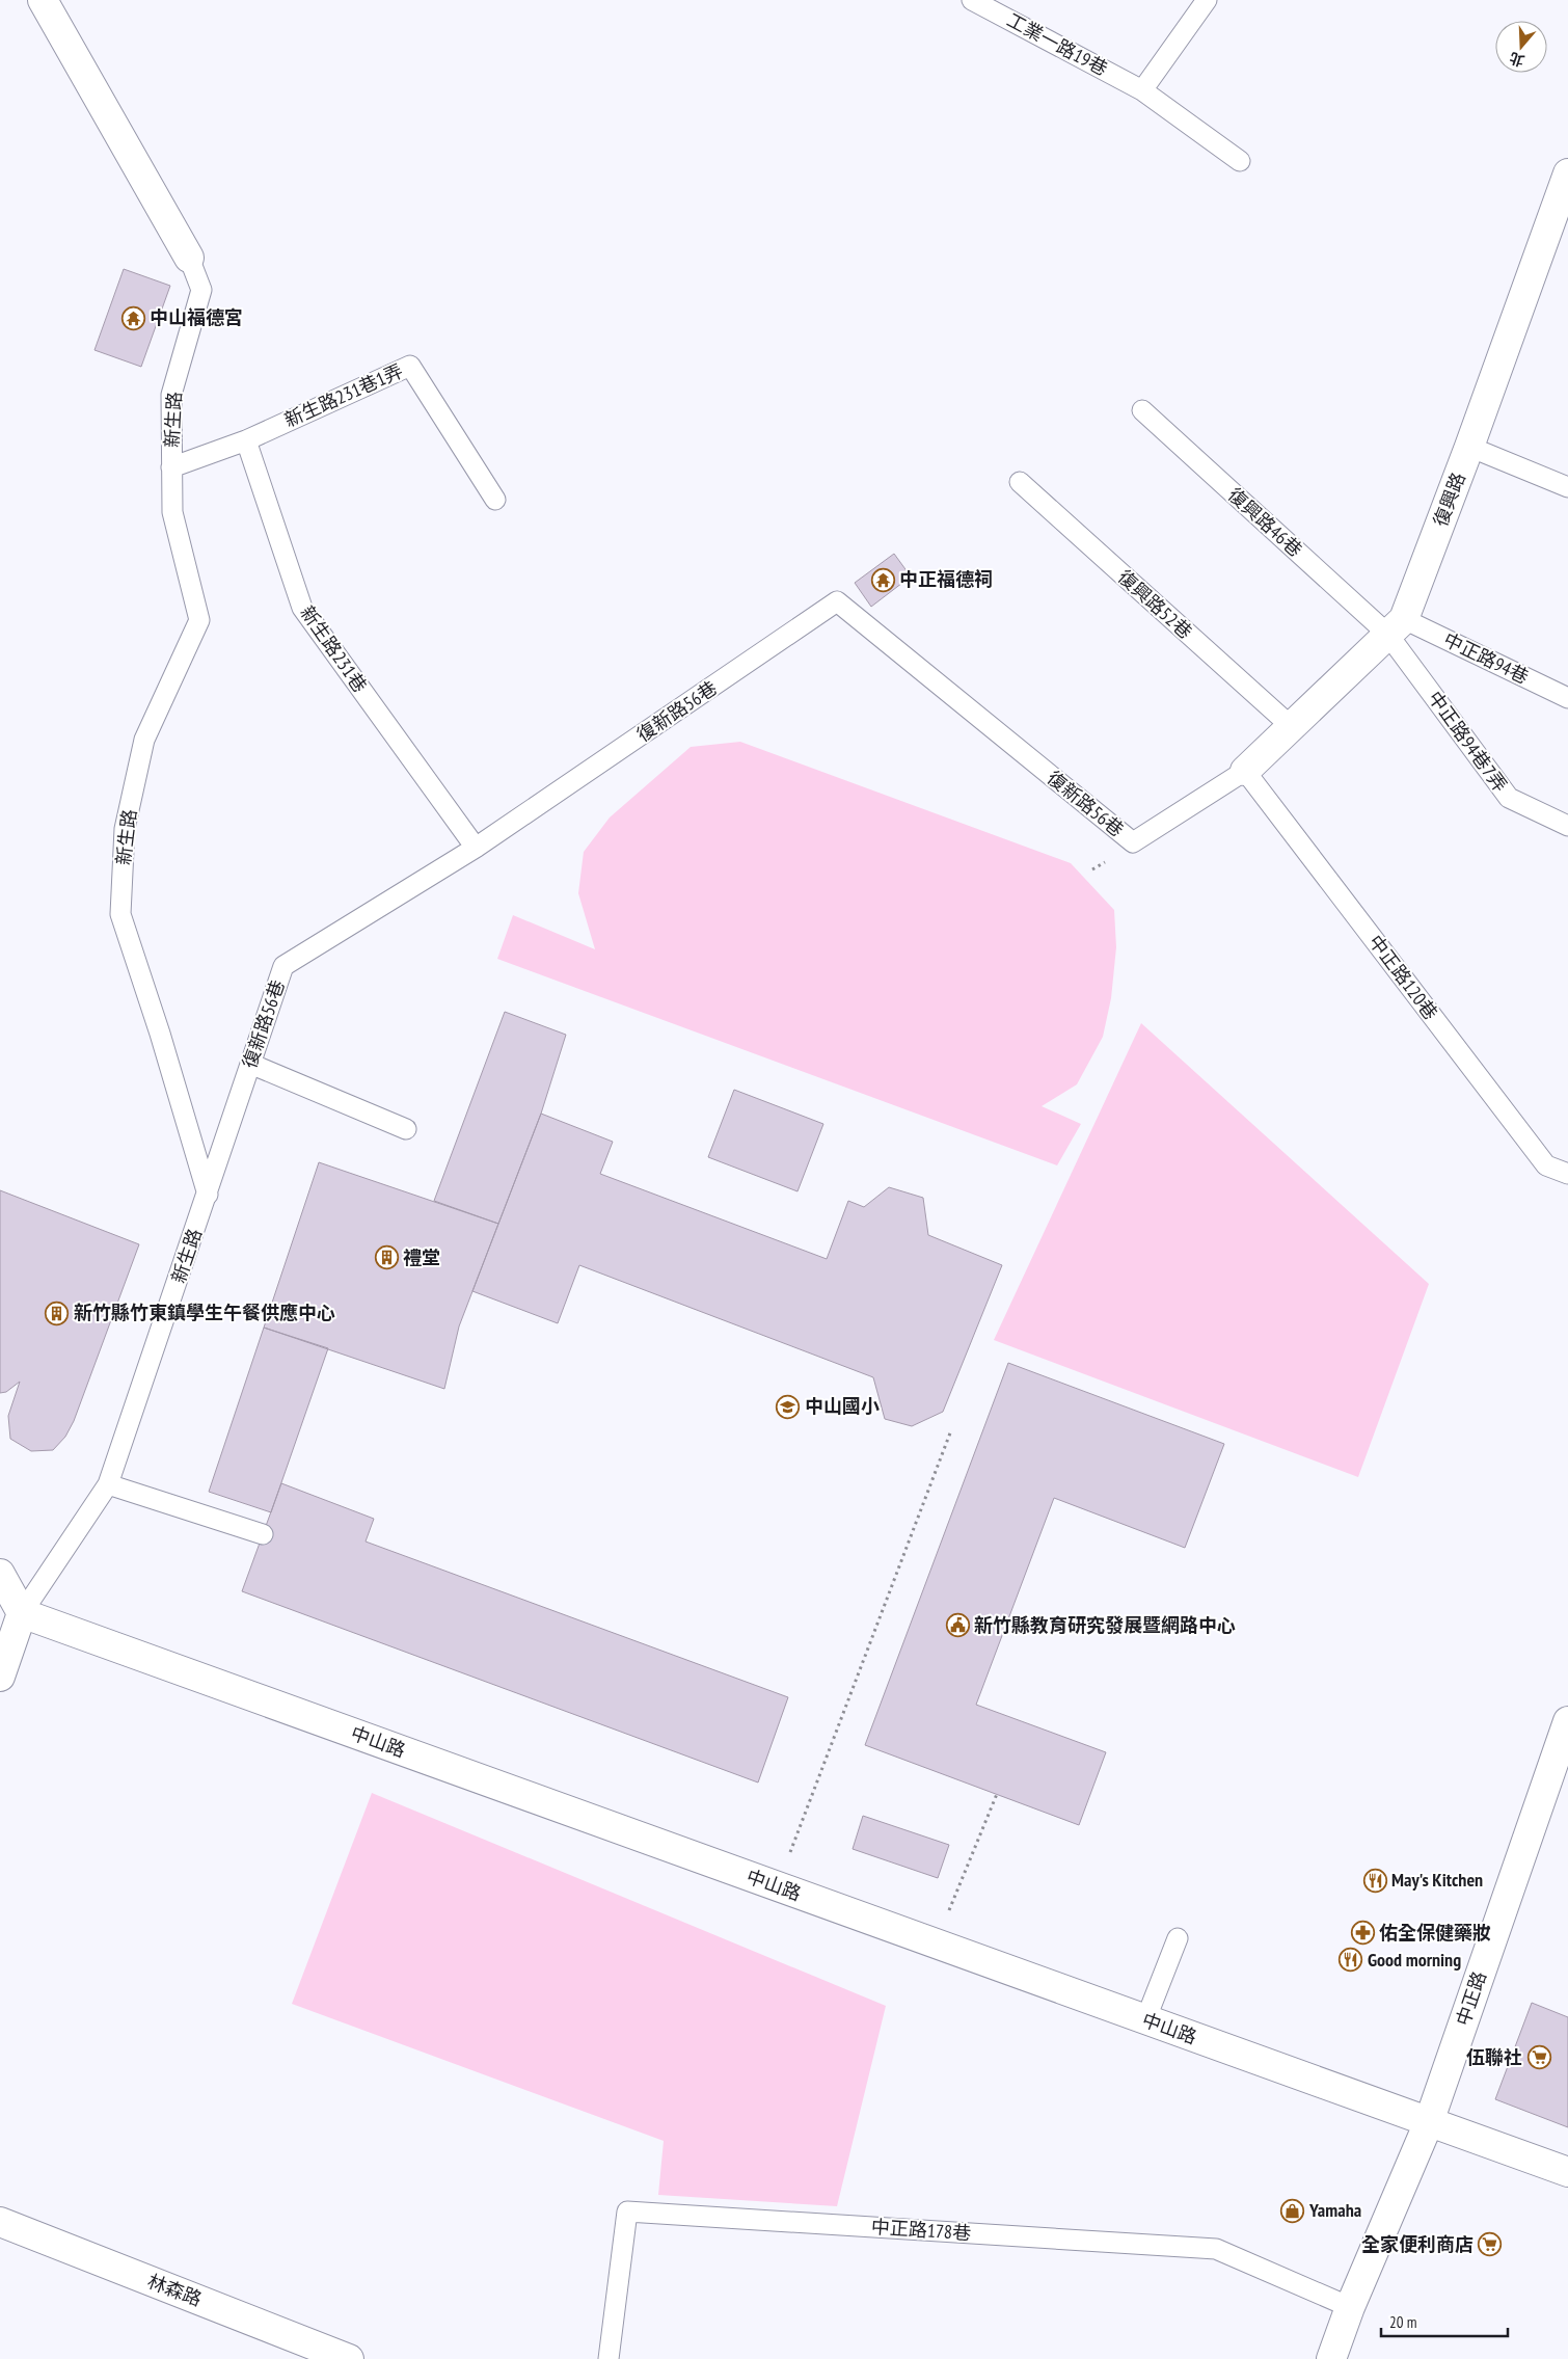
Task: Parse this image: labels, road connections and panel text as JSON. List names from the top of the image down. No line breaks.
{"streets":{"street":["新生路","復興路","中山路","中正路","林森路"],"lane":["工業一路19巷","新生路231巷1弄","復興路46巷","復興路52巷","新生路231巷","中正路94巷","復新路56巷","中正路94巷7弄","中正路120巷","中正路178巷"]},"crossings":[["新生路231巷1弄","新生路231巷"],["新生路","復新路56巷"],["新生路","中山路"],["復興路","復興路46巷"],["復興路","復興路52巷"],["復興路","中正路94巷"],["復興路","復新路56巷"],["復興路","中正路94巷7弄"],["復興路","中正路120巷"],["復興路46巷","中正路94巷"],["復興路46巷","中正路94巷7弄"],["新生路231巷","復新路56巷"],["中正路94巷","中正路94巷7弄"],["復新路56巷","中正路120巷"],["中山路","中正路"],["中正路","中正路178巷"]],"places":{"temple":["中山福德宮","中正福德祠"],"building":["禮堂","新竹縣竹東鎮學生午餐供應中心"],"school or university":["中山國小"],"public building":["新竹縣教育研究發展暨網路中心"],"restaurant":["May's Kitchen","Good morning"],"pharmacy":["佑全保健藥妝"],"supermarket":["伍聯社","全家便利商店"],"shop":["Yamaha"]},"scale_bar":"20 m","north":"bottom"}
